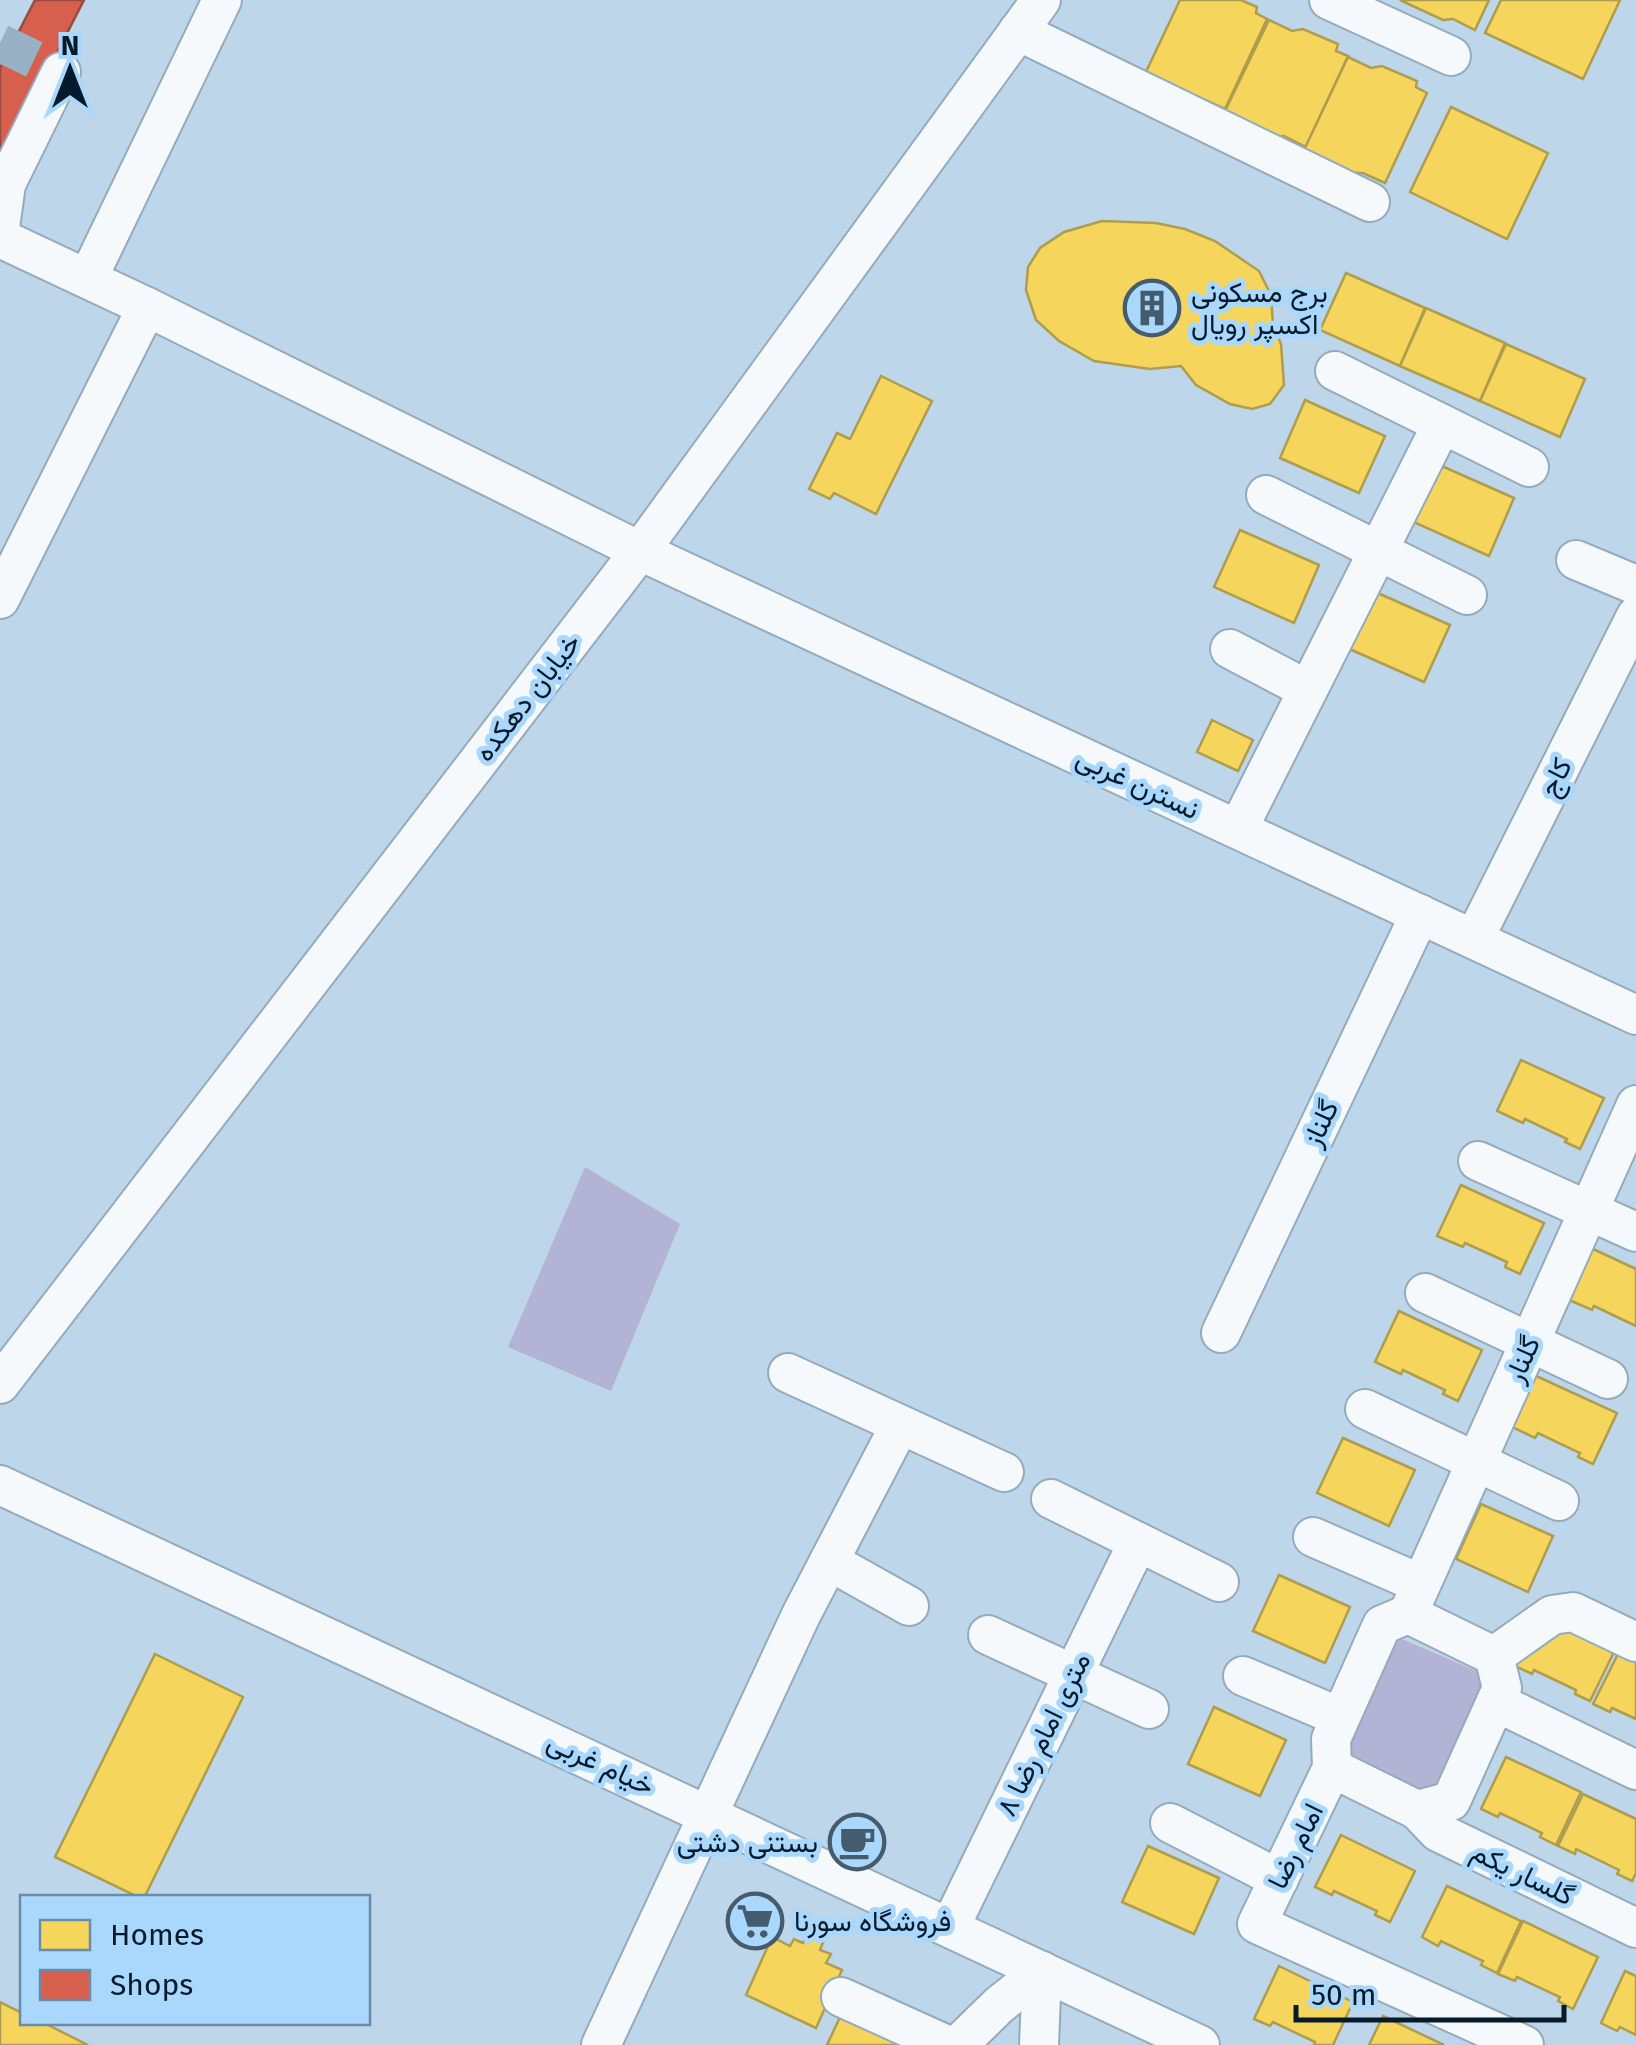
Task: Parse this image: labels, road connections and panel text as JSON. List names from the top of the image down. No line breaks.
{"streets":{"street":["خیابان دهکده","کاج","نسترن غربی","گلناز","گلنار","۸ متری امام رضا","خیام غربی","امام رضا","گلسار یکم"]},"crossings":[["خیابان دهکده","نسترن غربی"],["کاج","نسترن غربی"],["نسترن غربی","گلناز"],["گلنار","امام رضا"],["گلنار","گلسار یکم"],["۸ متری امام رضا","خیام غربی"],["امام رضا","گلسار یکم"]],"places":{"building":["برج مسکونی اکسپر رویال"],"cafe":["بستنی دشتی"],"supermarket":["فروشگاه سورنا"]},"legend":["Homes","Shops"],"scale_bar":"50 m","north":"top"}
